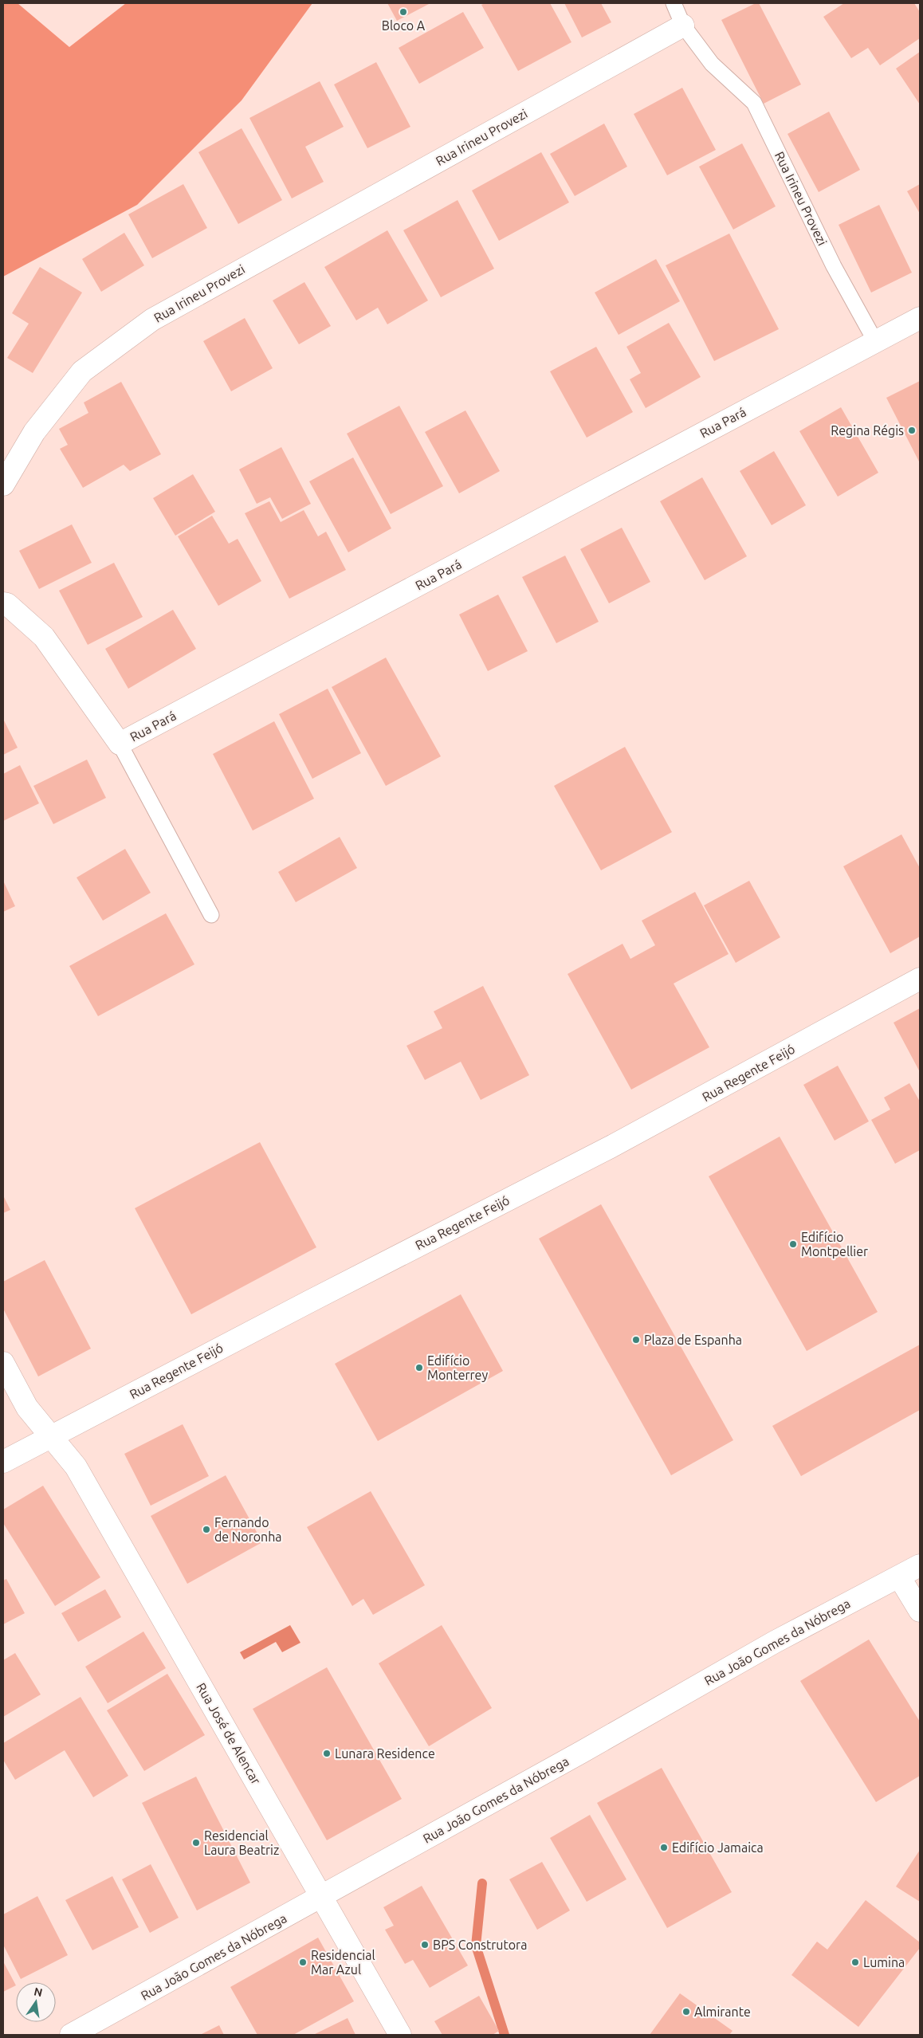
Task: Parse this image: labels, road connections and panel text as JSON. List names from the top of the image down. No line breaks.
{"streets":{"street":["Rua Irineu Provezi","Rua Pará","Rua Regente Feijó","Rua João Gomes da Nóbrega","Rua José de Alencar"]},"crossings":[["Rua Irineu Provezi","Rua Pará"],["Rua Regente Feijó","Rua José de Alencar"],["Rua João Gomes da Nóbrega","Rua José de Alencar"]],"places":["Bloco A","Regina Régis","Edifício Montpellier","Plaza de Espanha","Edifício Monterrey","Fernando de Noronha","Lunara Residence","Residencial Laura Beatriz","Edifício Jamaica","BPS Construtora","Residencial Mar Azul","Lumina","Almirante"],"north":"top"}
